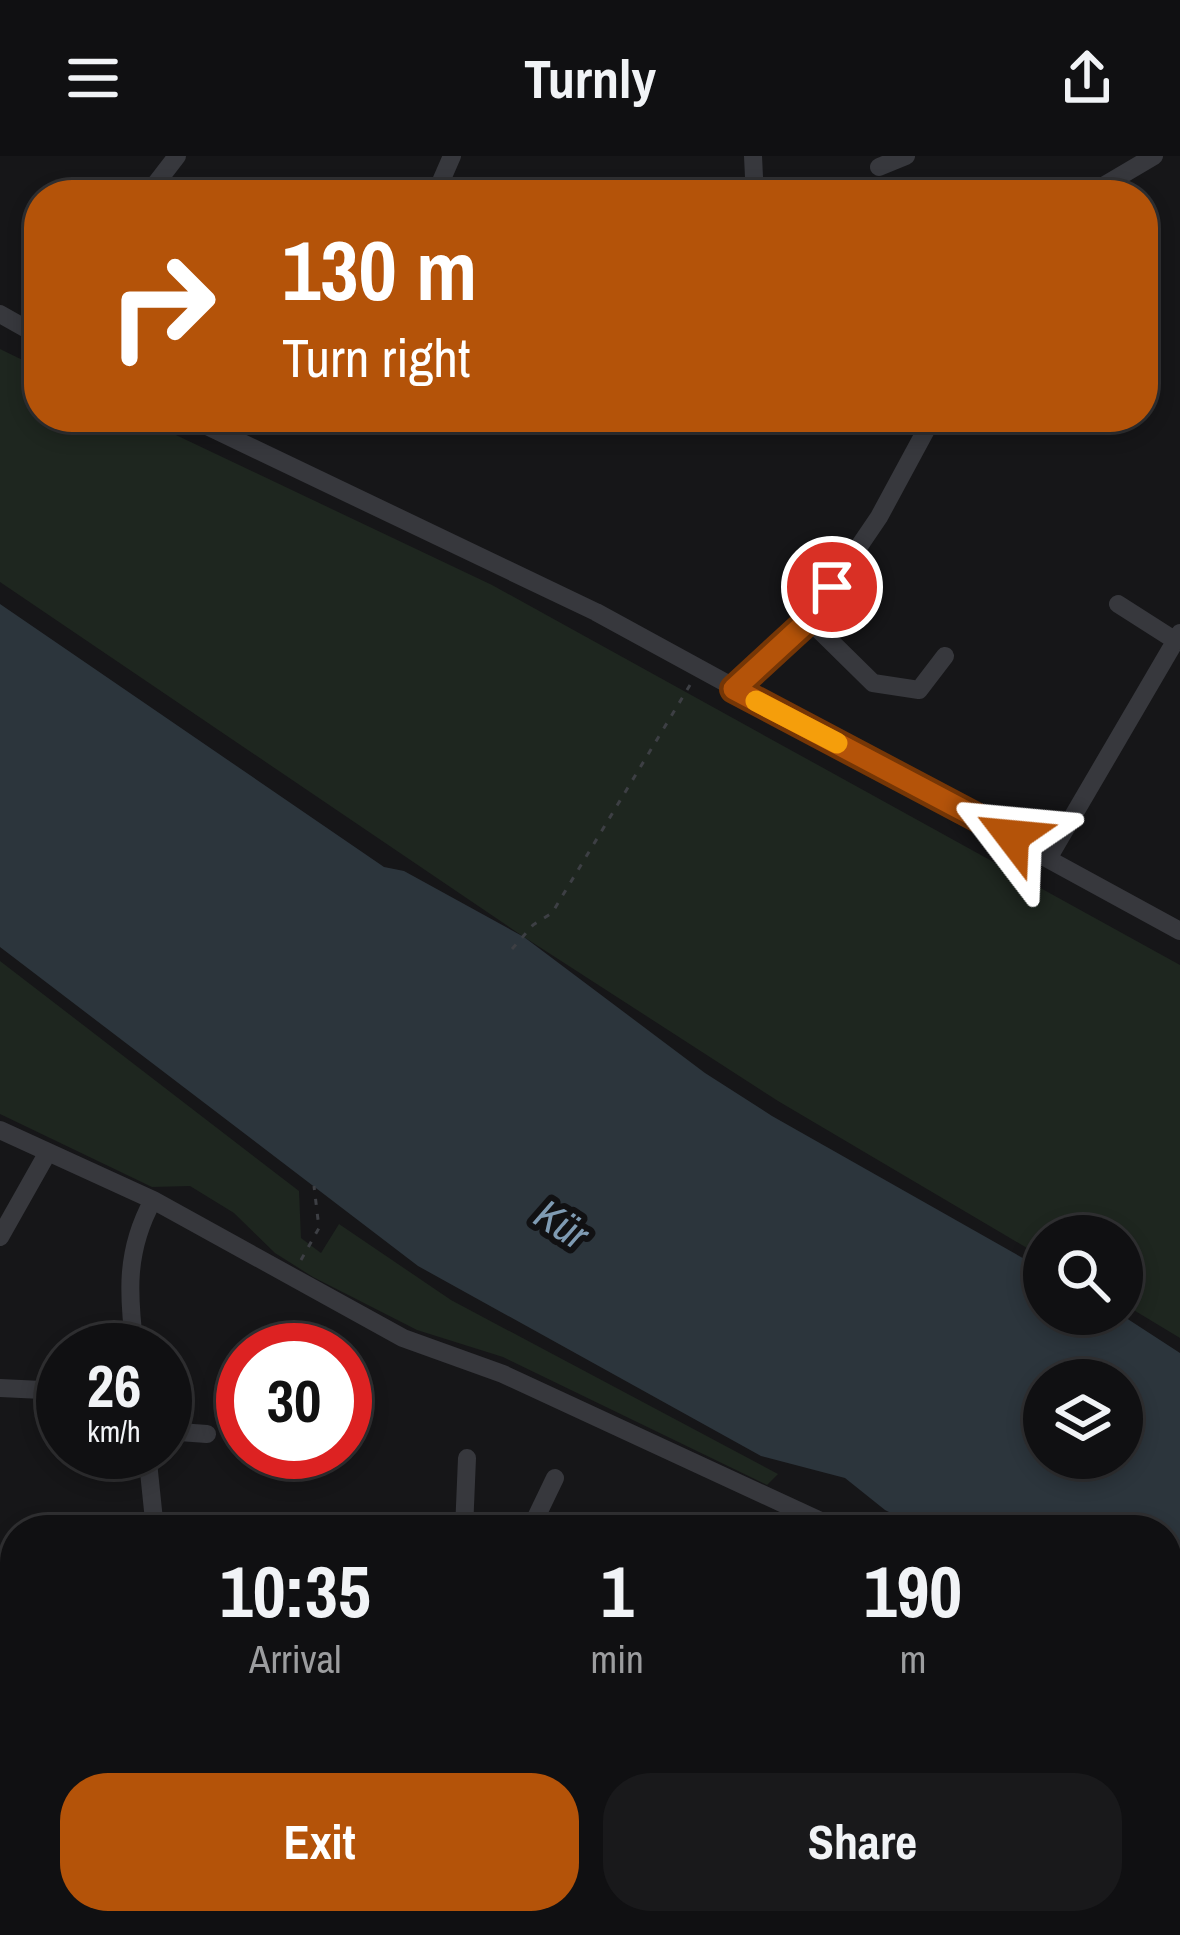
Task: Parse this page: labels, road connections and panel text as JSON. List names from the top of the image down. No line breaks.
{"water":["Kür"],"page":{"header":"Turnly","turn":["130 m","Turn right"],"speed":"26 km/h","limit":"30","eta":["10:35","Arrival","1","min","190","m"],"buttons":["Exit","Share"]}}
